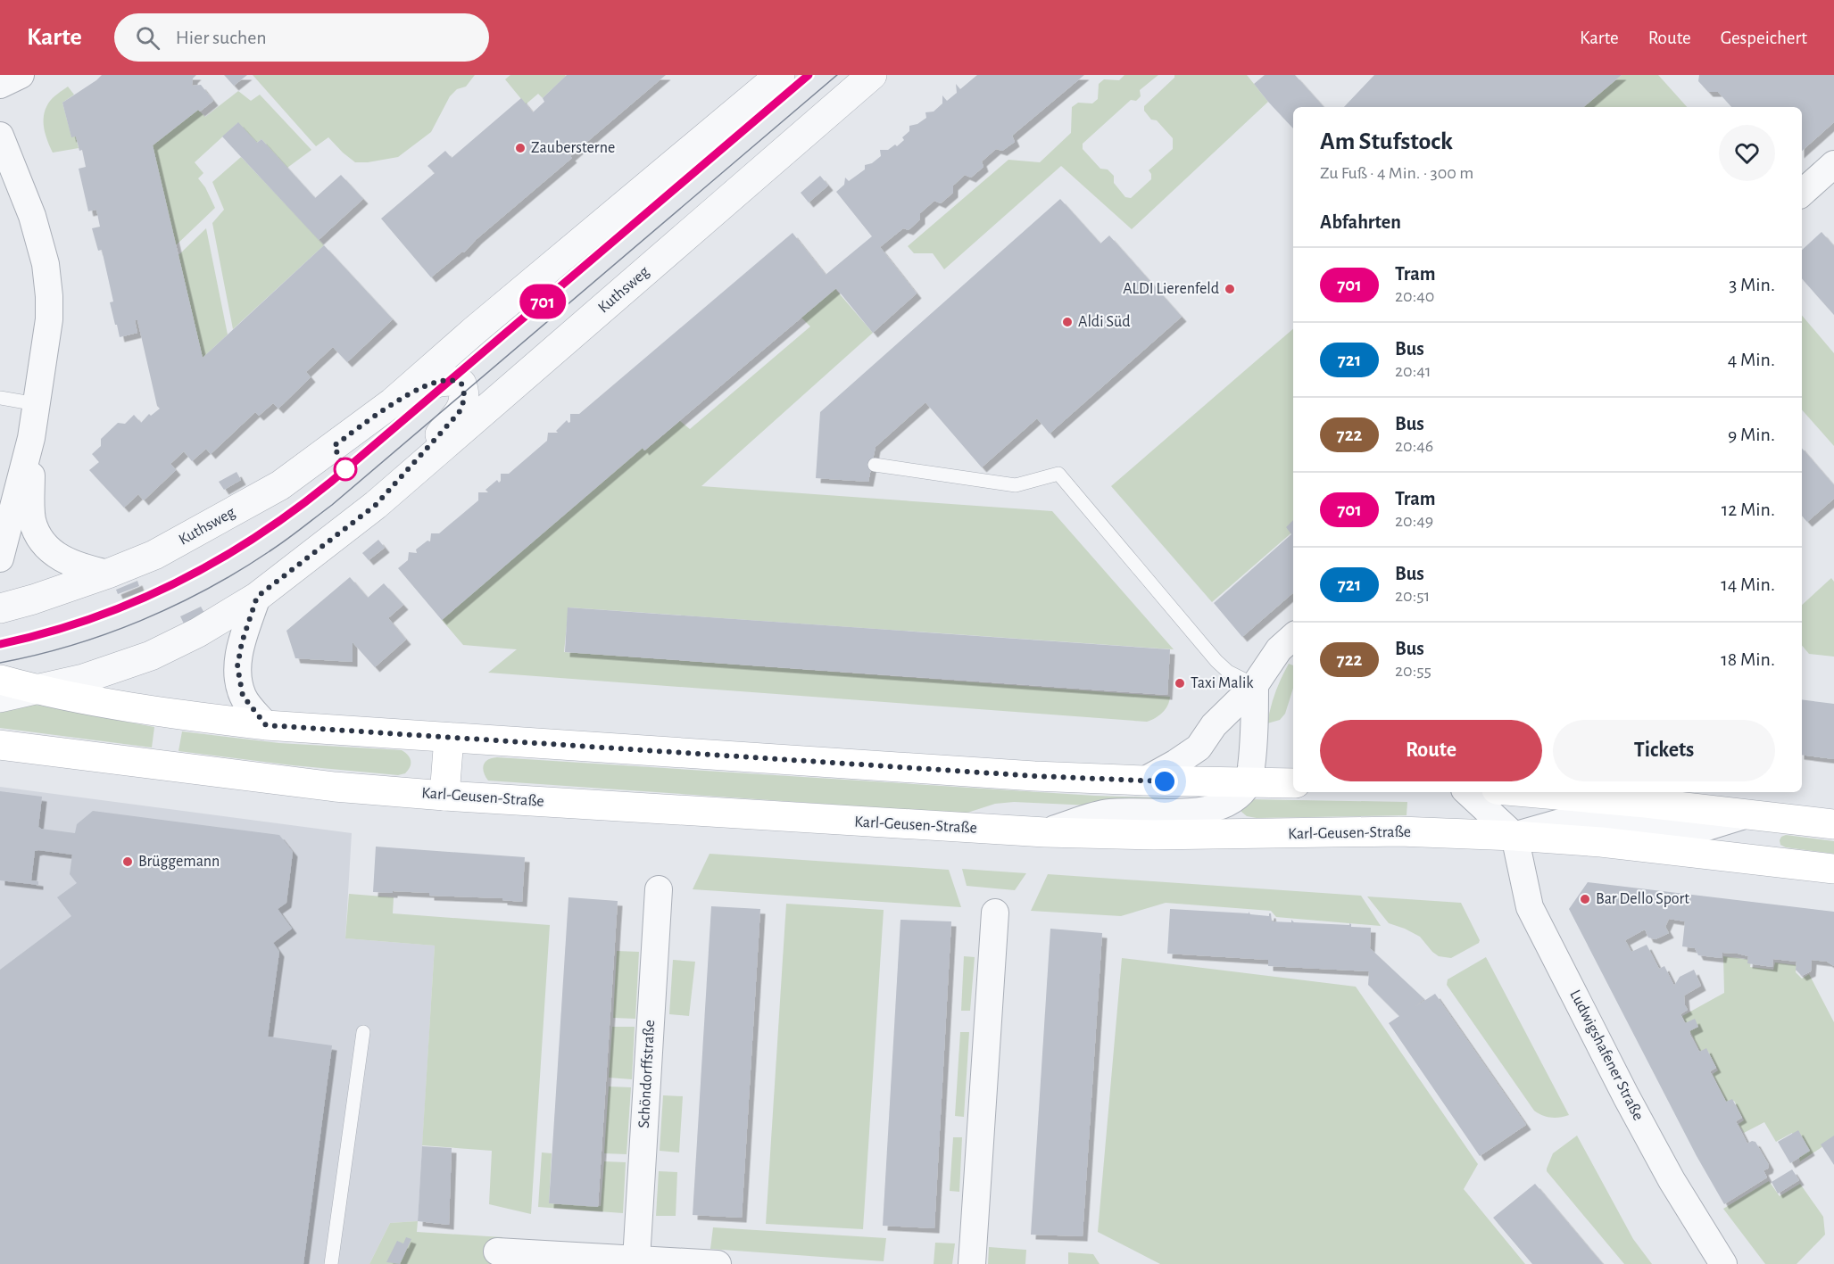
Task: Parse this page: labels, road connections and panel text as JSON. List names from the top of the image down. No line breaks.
{"streets":{"main road":["Karl-Geusen-Straße"],"street":["Kuthsweg","Ludwigshafener Straße","Schöndorffstraße"]},"crossings":[["Karl-Geusen-Straße","Ludwigshafener Straße"]],"places":["Zaubersterne","ALDI Lierenfeld","Aldi Süd","Taxi Malik","Brüggemann","Bar Dello Sport"],"lines":["tram line 701"],"page":{"header":"Karte","search":"Hier suchen","nav":["Karte","Route","Gespeichert"],"on_map":"701","heading":[["Am Stufstock","Zu Fuß · 4 Min. · 300 m"],"Abfahrten"],"list":[{"mark":"701","name":"Tram","note":"20:40","value":"3 Min."},{"mark":"721","name":"Bus","note":"20:41","value":"4 Min."},{"mark":"722","name":"Bus","note":"20:46","value":"9 Min."},{"mark":"701","name":"Tram","note":"20:49","value":"12 Min."},{"mark":"721","name":"Bus","note":"20:51","value":"14 Min."},{"mark":"722","name":"Bus","note":"20:55","value":"18 Min."}],"buttons":["Route","Tickets"]}}
